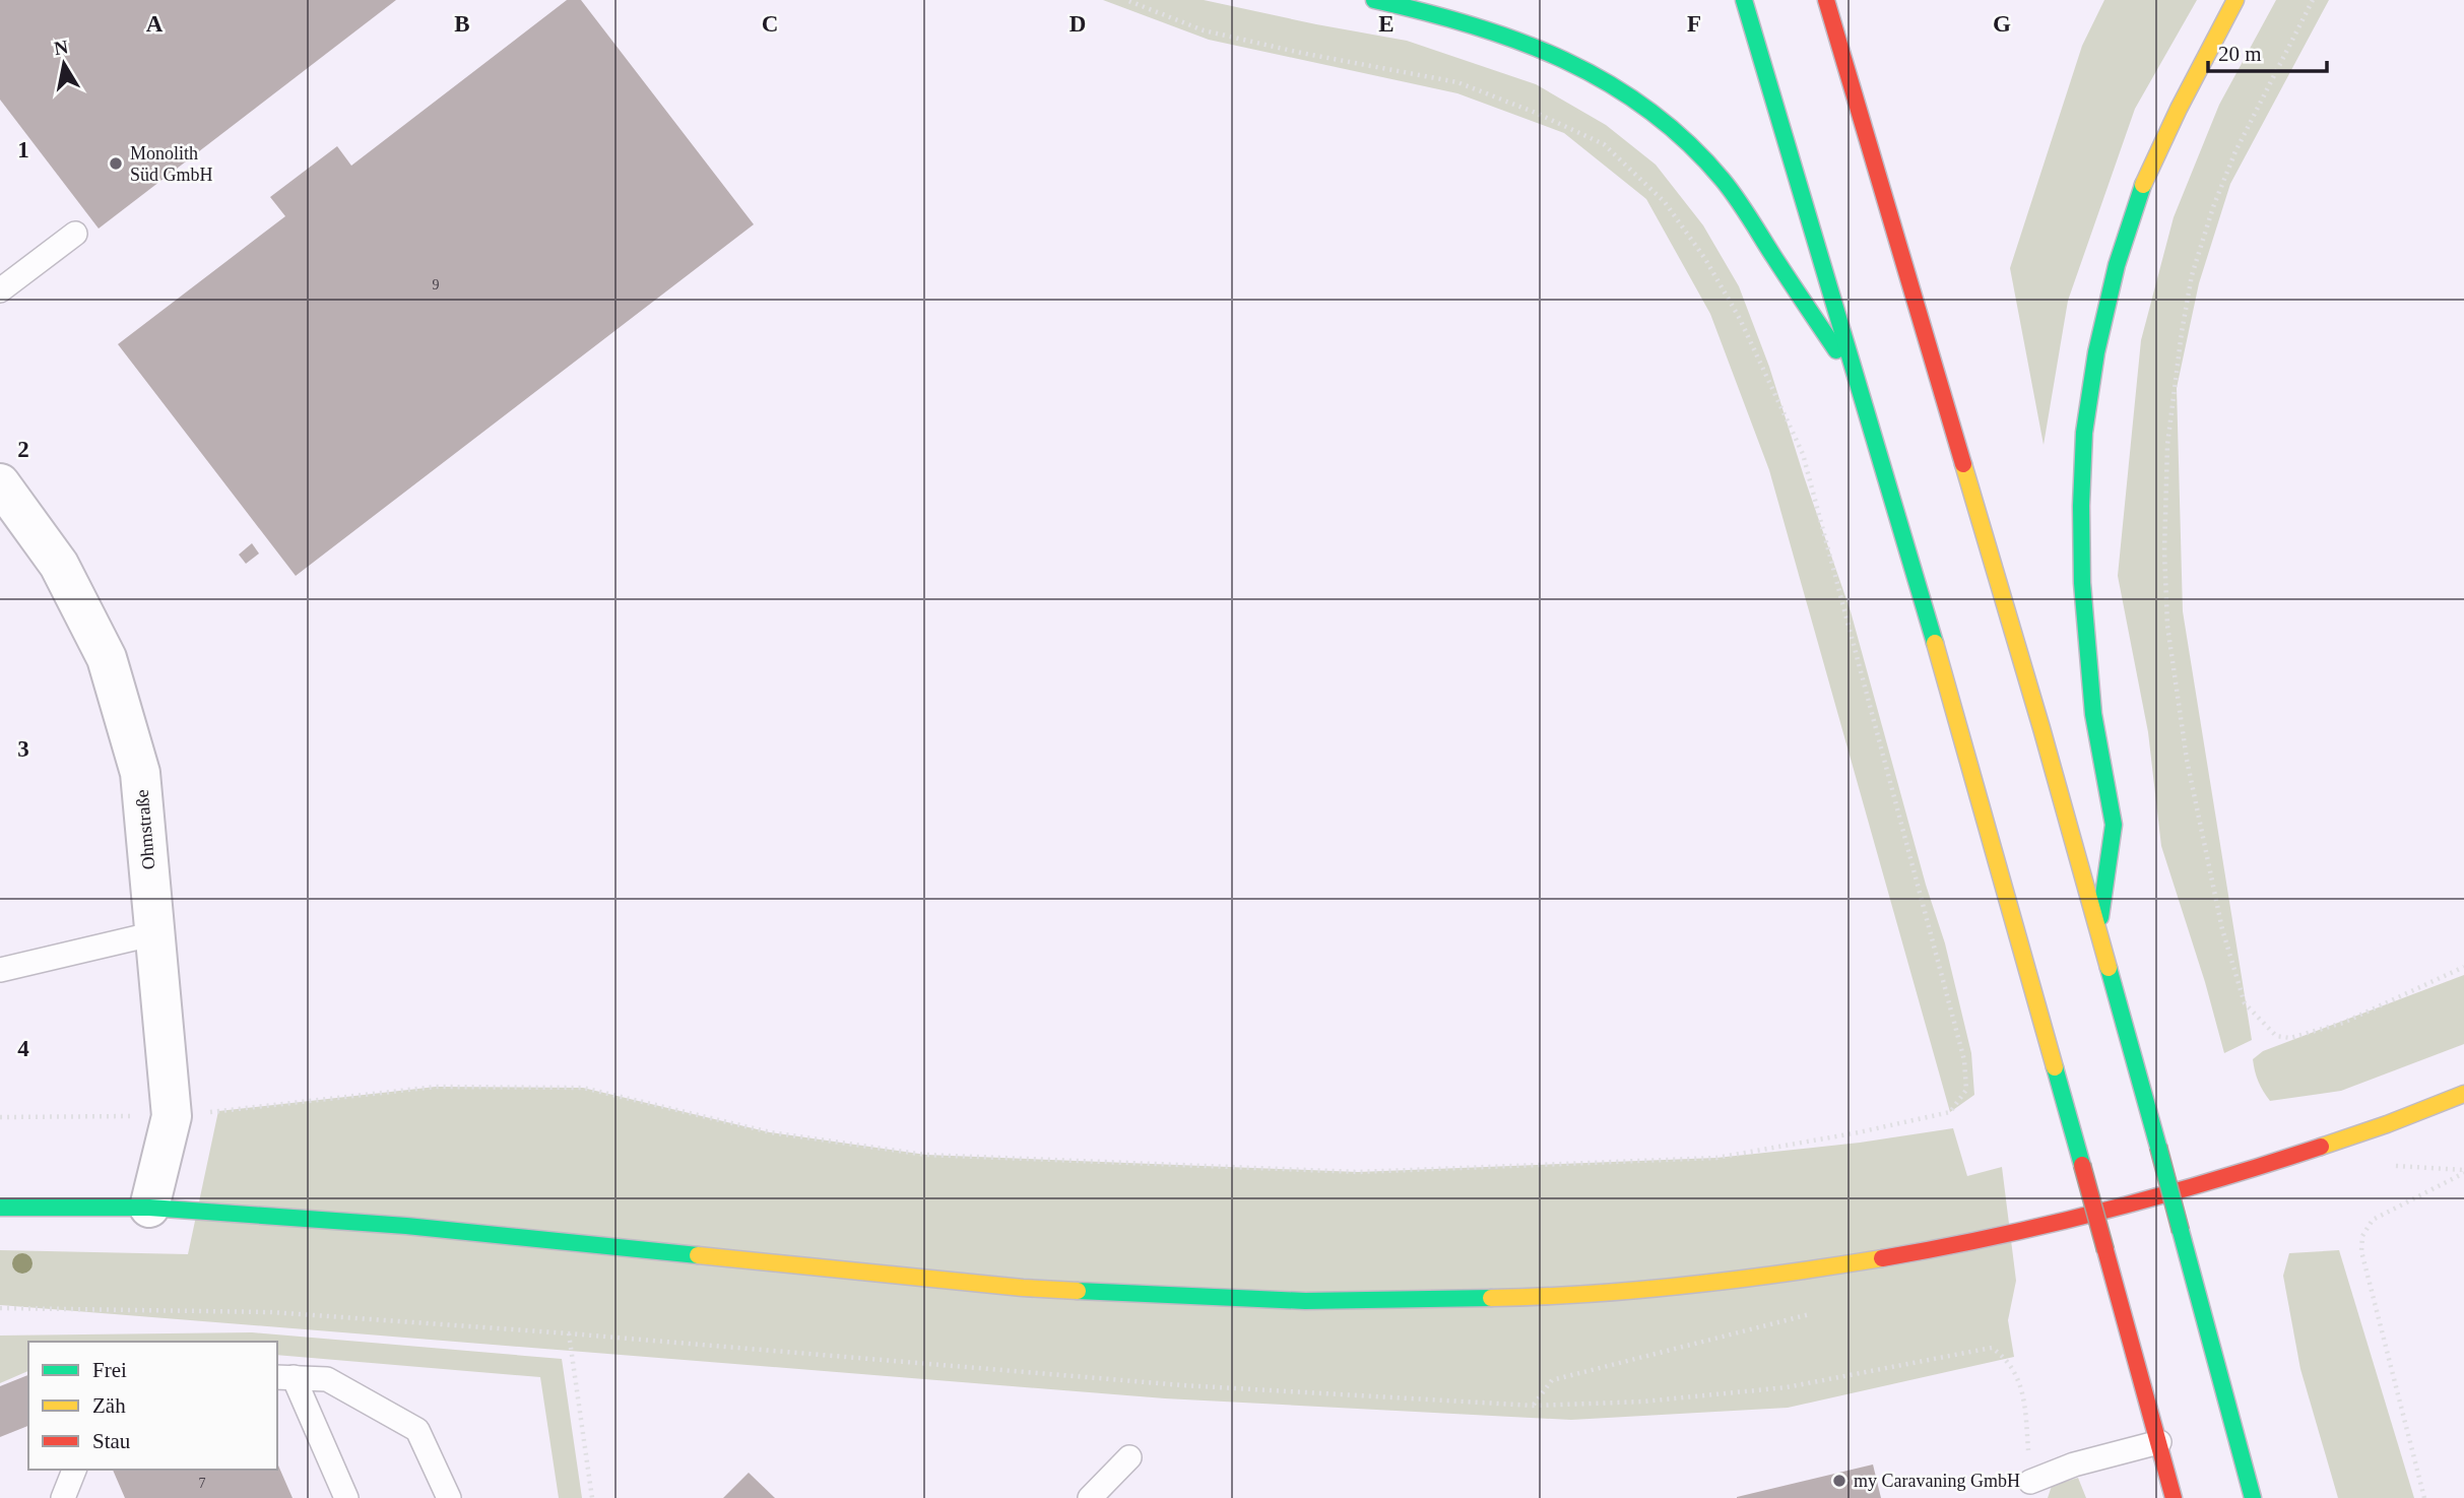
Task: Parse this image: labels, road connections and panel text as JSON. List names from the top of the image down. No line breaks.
{"streets":{"street":["Ohmstraße"]},"places":["Monolith Süd GmbH","my Caravaning GmbH"],"house_numbers":["9","7"],"legend":["Frei","Zäh","Stau"],"scale_bar":"20 m","north":"top","grid":{"columns":["A","B","C","D","E","F","G"],"rows":["1","2","3","4"]}}
